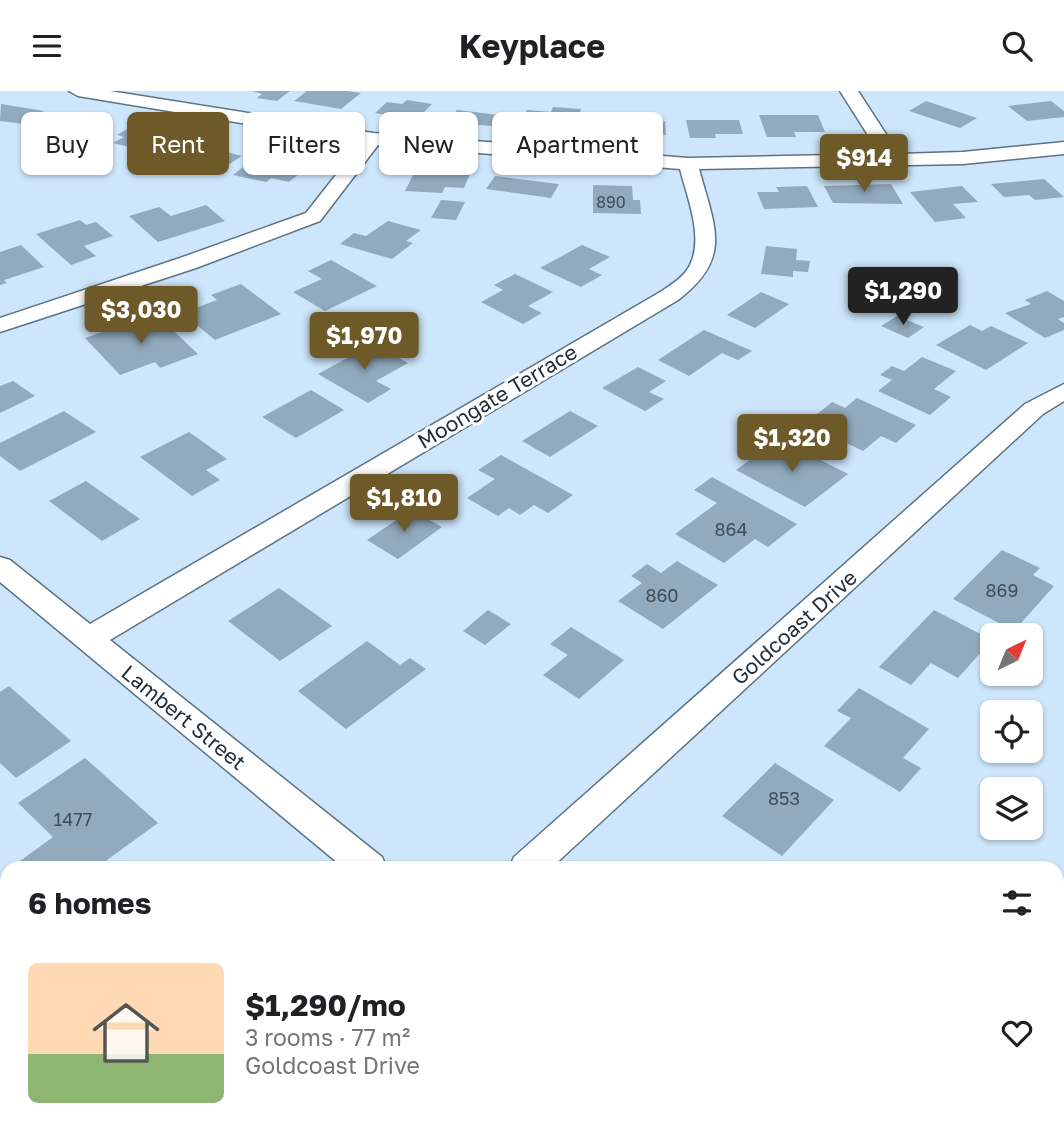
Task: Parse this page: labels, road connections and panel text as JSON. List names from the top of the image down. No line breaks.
{"streets":{"street":["Moongate Terrace","Goldcoast Drive","Lambert Street"]},"crossings":[["Moongate Terrace","Lambert Street"]],"house_numbers":["890","864","869","860","853","1477"],"north":"top right","page":{"header":"Keyplace","chip":["Buy","Rent","Filters","New","Apartment"],"price":["$914","$1,290","$3,030","$1,970","$1,320","$1,810"],"heading":"6 homes","list":[{"name":"$1,290/mo","note":"3 rooms · 77 m² · Goldcoast Drive"}]}}
